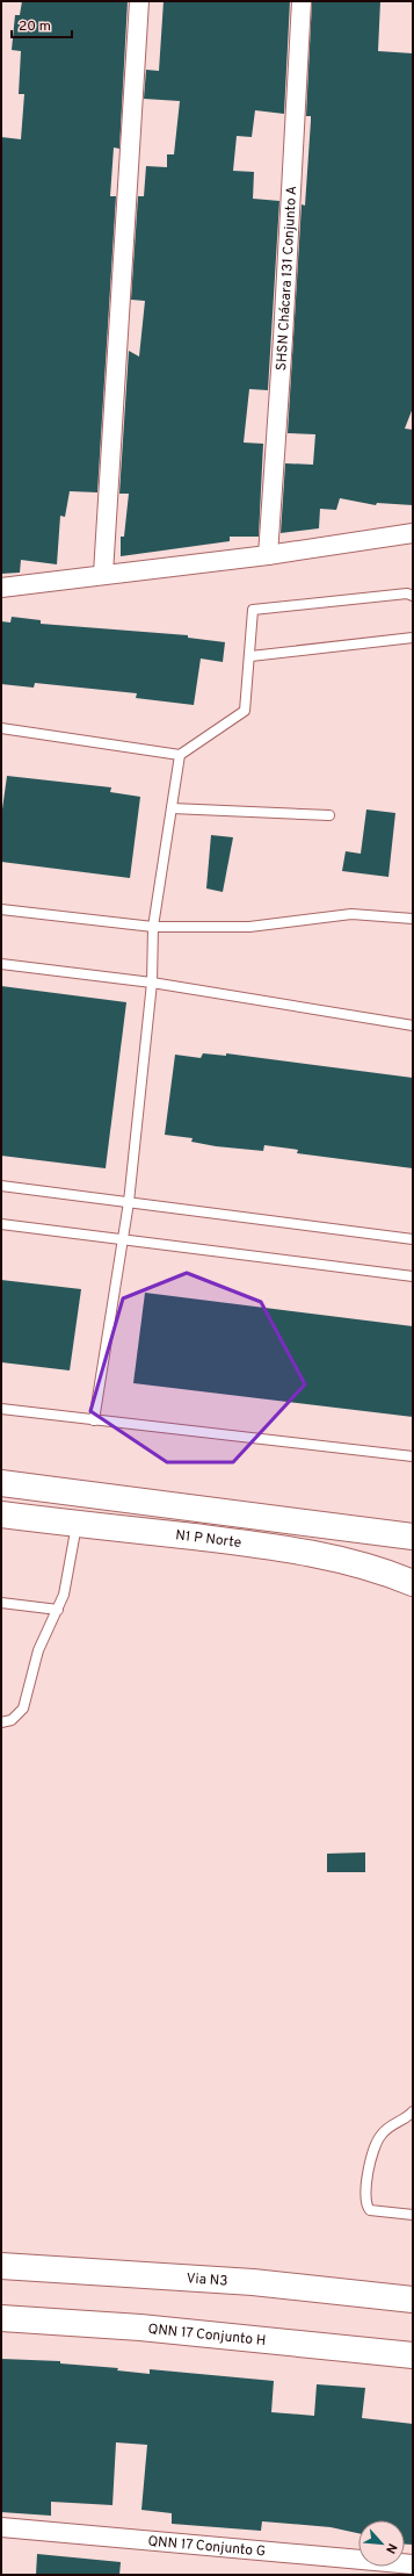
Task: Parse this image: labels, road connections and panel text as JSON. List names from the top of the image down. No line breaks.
{"streets":{"main road":["N1 P Norte","Via N3","QNN 17 Conjunto H"],"street":["SHSN Chácara 131 Conjunto A","QNN 17 Conjunto G"]},"scale_bar":"20 m","north":"bottom right"}
